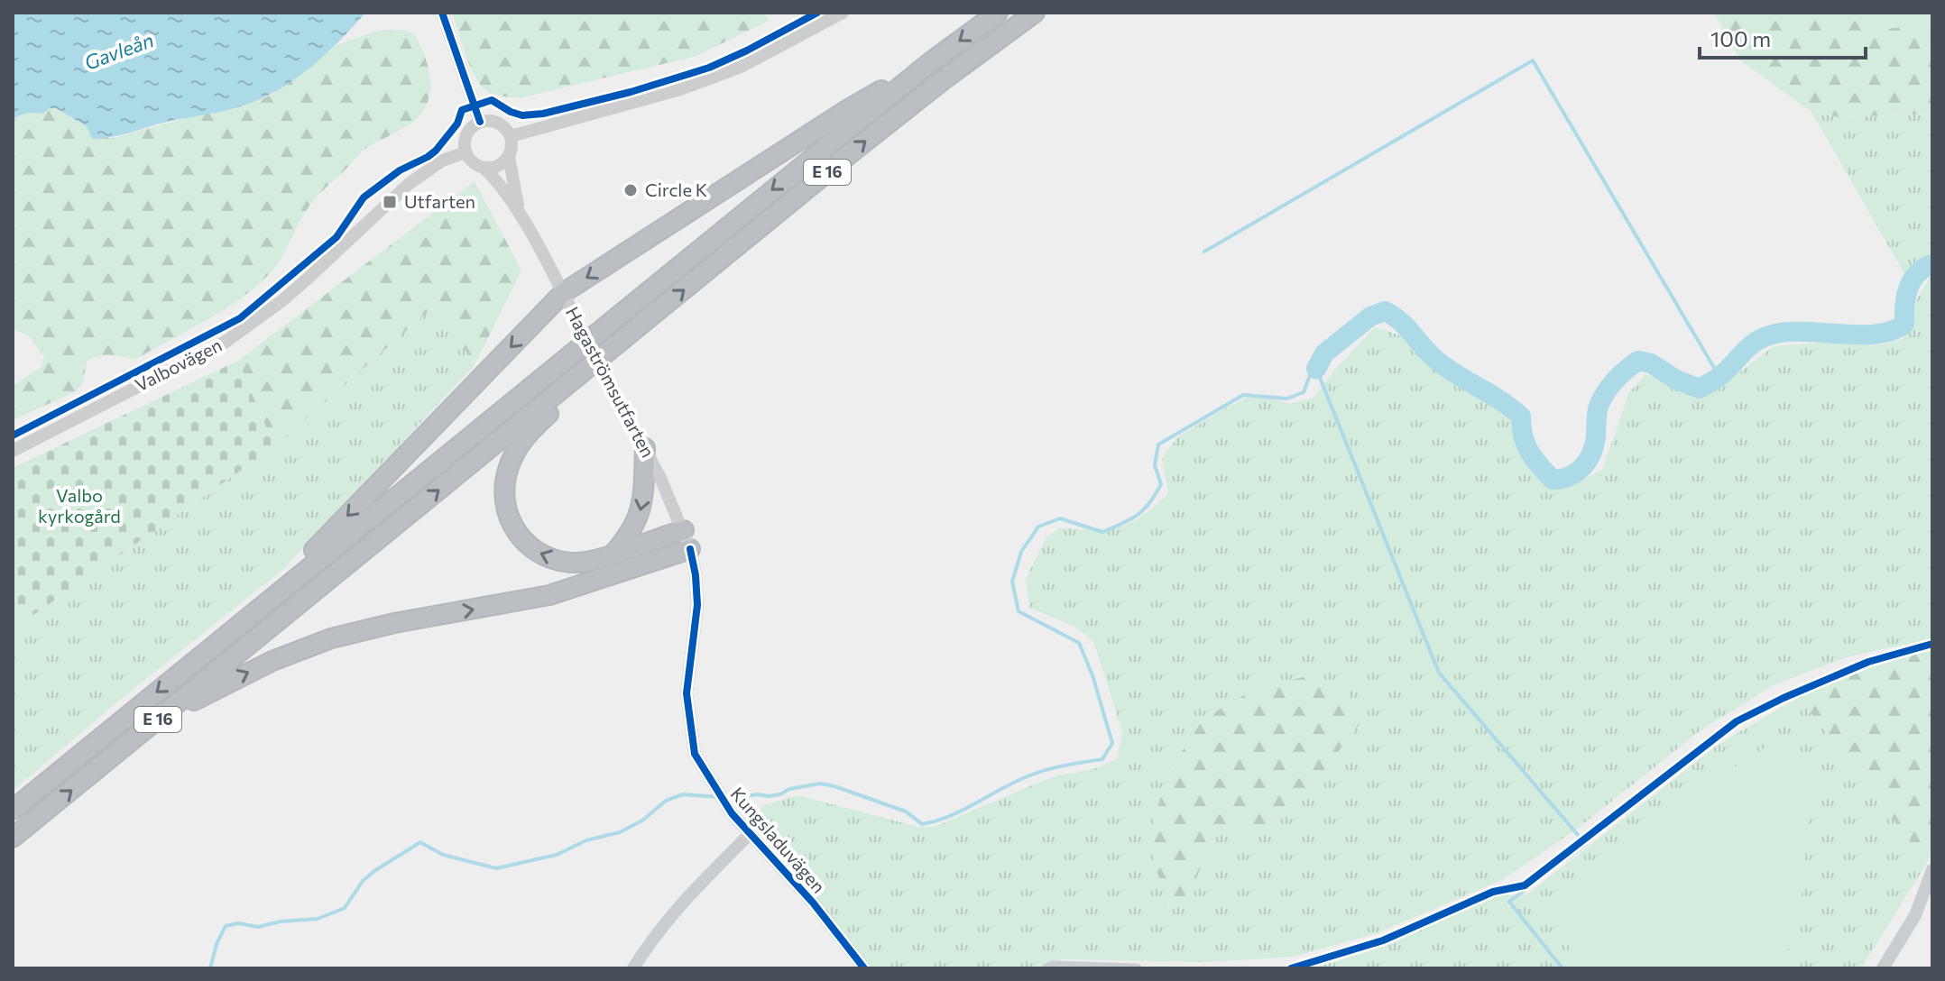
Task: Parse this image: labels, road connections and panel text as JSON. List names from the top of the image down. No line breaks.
{"streets":{"highway":["E 16"],"main road":["Valbovägen","Hagaströmsutfarten"],"street":["Kungsladuvägen"]},"crossings":[["Valbovägen","Hagaströmsutfarten"],["Hagaströmsutfarten","Kungsladuvägen"]],"water":["Gavleån"],"parks":["Valbo kyrkogård"],"places":{"other":["Circle K"],"transit":["Utfarten"]},"scale_bar":"100 m"}
